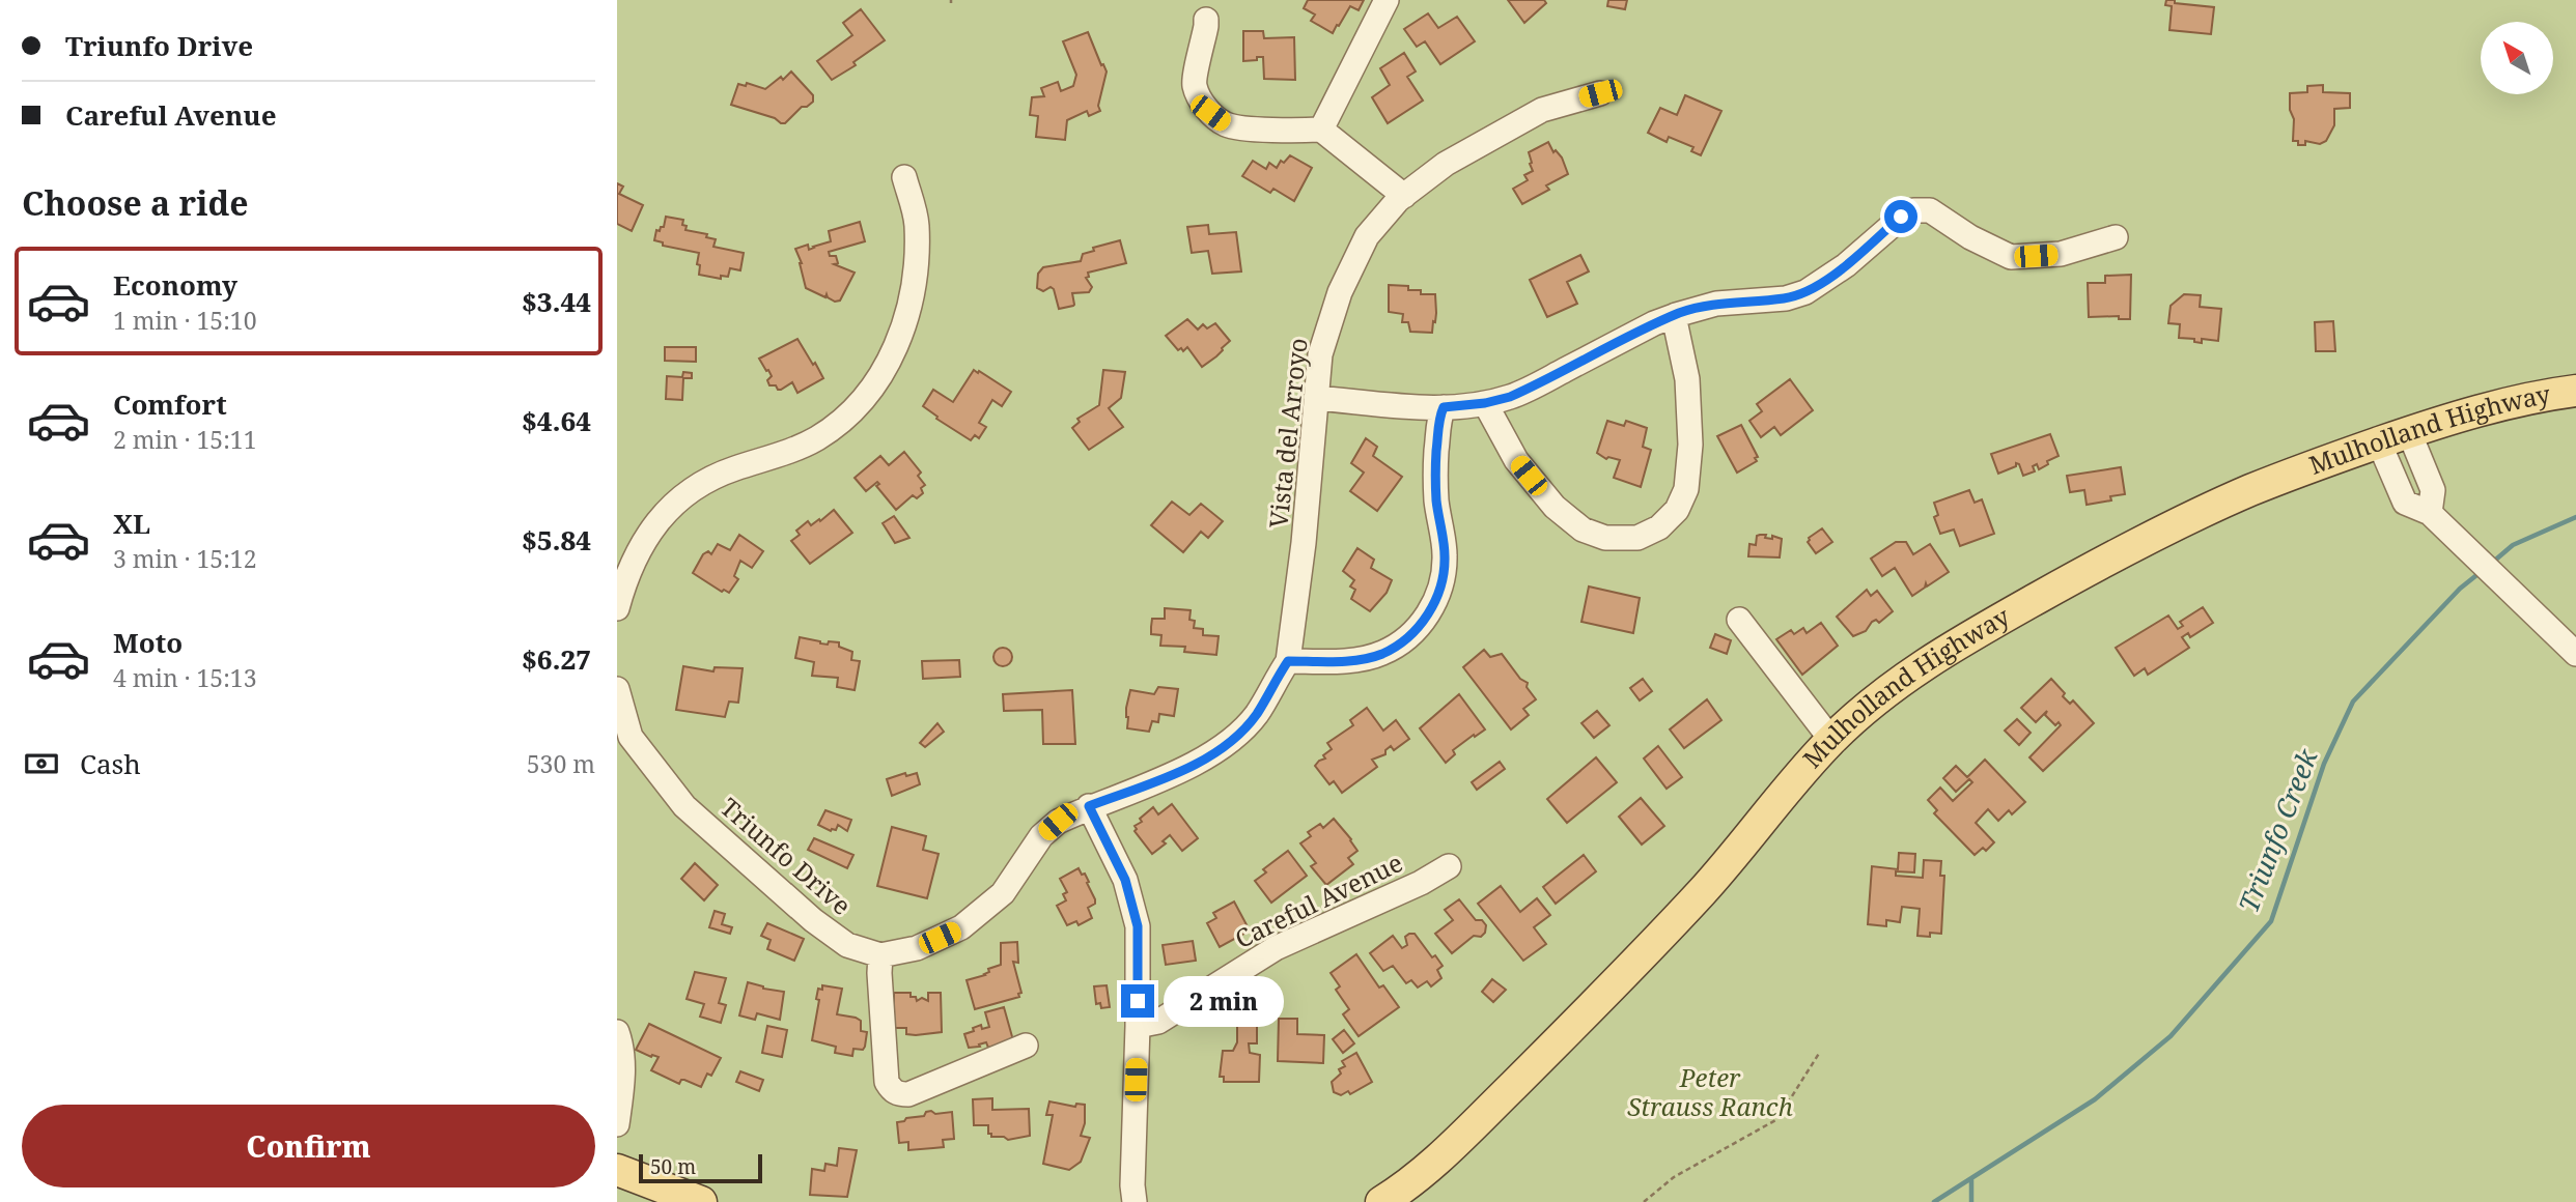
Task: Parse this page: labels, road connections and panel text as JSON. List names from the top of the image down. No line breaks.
{"streets":{"main road":["Mulholland Highway"],"street":["Vista del Arroyo","Triunfo Drive","Careful Avenue"]},"crossings":[["Vista del Arroyo","Triunfo Drive"]],"water":["Triunfo Creek"],"parks":["Peter Strauss Ranch"],"scale_bar":"50 m","north":"top left","page":{"banner":["Triunfo Drive","Careful Avenue"],"heading":"Choose a ride","list":[{"name":"Economy","note":"1 min · 15:10","value":"$3.44"},{"name":"Comfort","note":"2 min · 15:11","value":"$4.64"},{"name":"XL","note":"3 min · 15:12","value":"$5.84"},{"name":"Moto","note":"4 min · 15:13","value":"$6.27"}],"pay":["Cash","530 m"],"bubble":"2 min","buttons":"Confirm","scale":"50 m"}}
